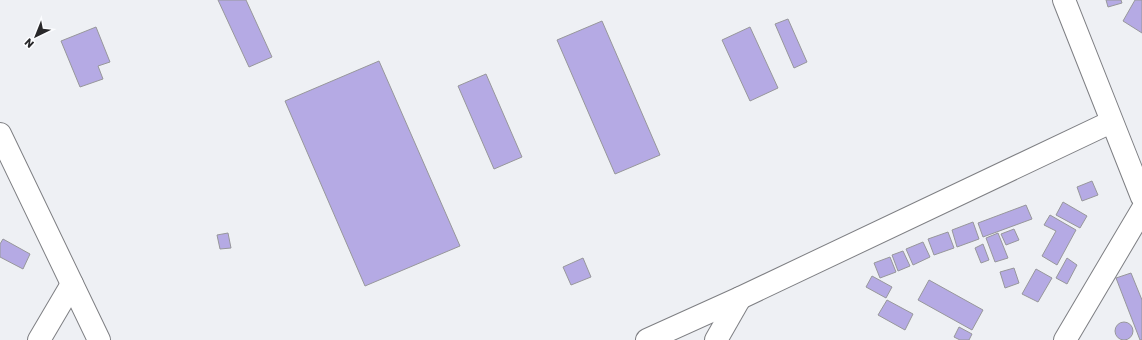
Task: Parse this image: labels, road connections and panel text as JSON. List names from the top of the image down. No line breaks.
{"north":"bottom left"}
